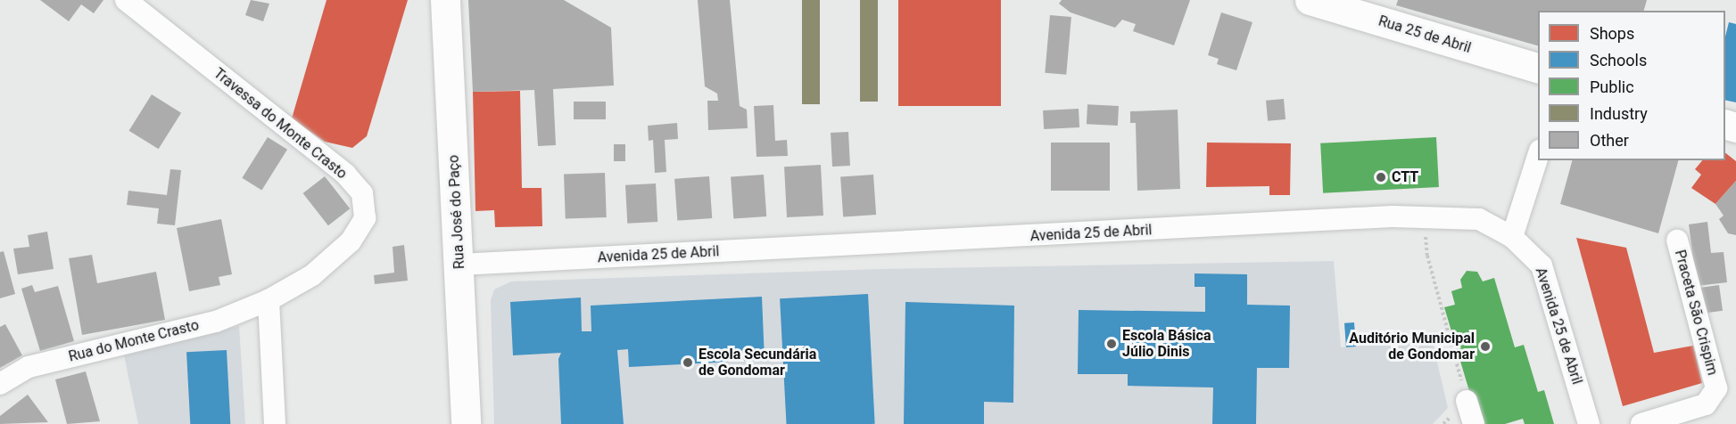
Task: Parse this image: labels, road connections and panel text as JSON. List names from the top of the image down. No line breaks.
{"streets":{"street":["Rua 25 de Abril","Travessa do Monte Crasto","Rua José do Paço","Avenida 25 de Abril","Praceta São Crispim","Rua do Monte Crasto"]},"crossings":[["Travessa do Monte Crasto","Rua do Monte Crasto"],["Rua José do Paço","Avenida 25 de Abril"]],"places":["CTT","Escola Básica Júlio Dinis","Auditório Municipal de Gondomar","Escola Secundária de Gondomar"],"legend":["Shops","Schools","Public","Industry","Other"]}
